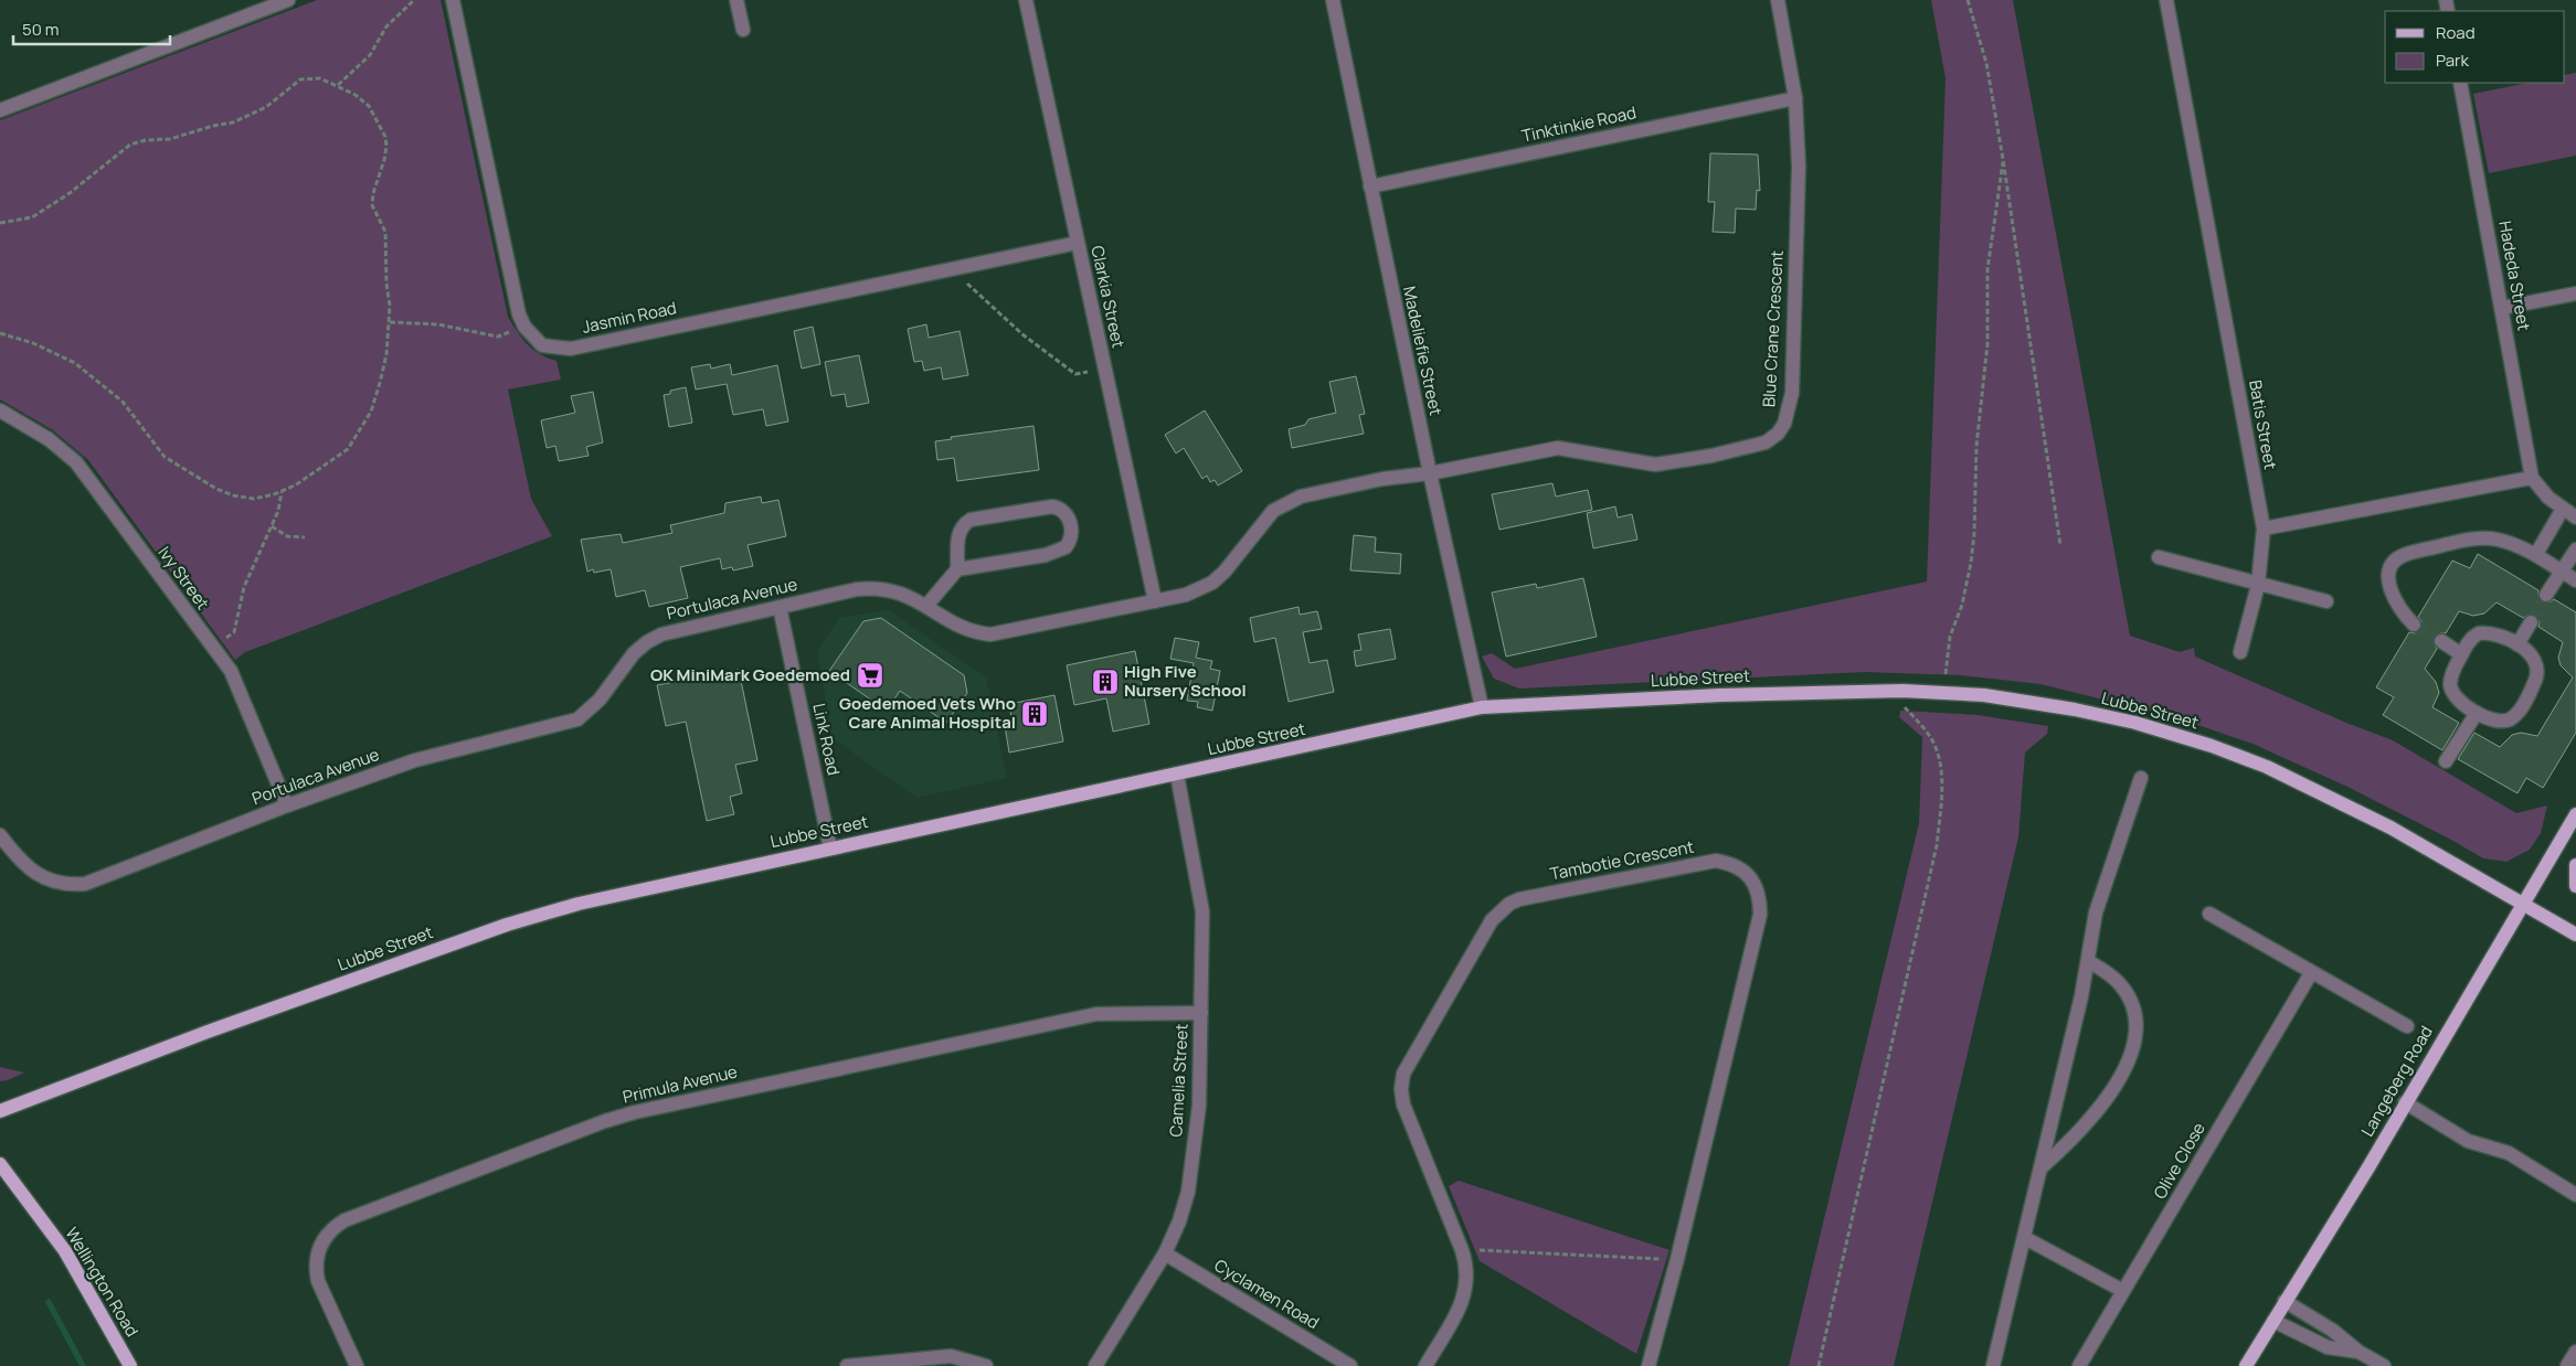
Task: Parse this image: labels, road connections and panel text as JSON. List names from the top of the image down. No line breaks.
{"streets":{"main road":["Lubbe Street","Langeberg Road","Wellington Road"],"street":["Tinktinkie Road","Hadeda Street","Clarkia Street","Jasmin Road","Blue Crane Crescent","Madeliefie Street","Batis Street","Ivy Street","Portulaca Avenue","Link Road","Tambotie Crescent","Camelia Street","Primula Avenue","Olive Close","Cyclamen Road"]},"crossings":[["Tinktinkie Road","Blue Crane Crescent"],["Tinktinkie Road","Madeliefie Street"],["Clarkia Street","Jasmin Road"],["Clarkia Street","Portulaca Avenue"],["Blue Crane Crescent","Madeliefie Street"],["Blue Crane Crescent","Portulaca Avenue"],["Madeliefie Street","Portulaca Avenue"],["Madeliefie Street","Lubbe Street"],["Ivy Street","Portulaca Avenue"],["Portulaca Avenue","Link Road"],["Lubbe Street","Link Road"],["Lubbe Street","Camelia Street"],["Lubbe Street","Langeberg Road"],["Camelia Street","Primula Avenue"],["Camelia Street","Cyclamen Road"]],"places":{"supermarket":["OK MiniMark Goedemoed"],"building":["High Five Nursery School","Goedemoed Vets Who Care Animal Hospital"]},"legend":["Road","Park"],"scale_bar":"50 m"}
